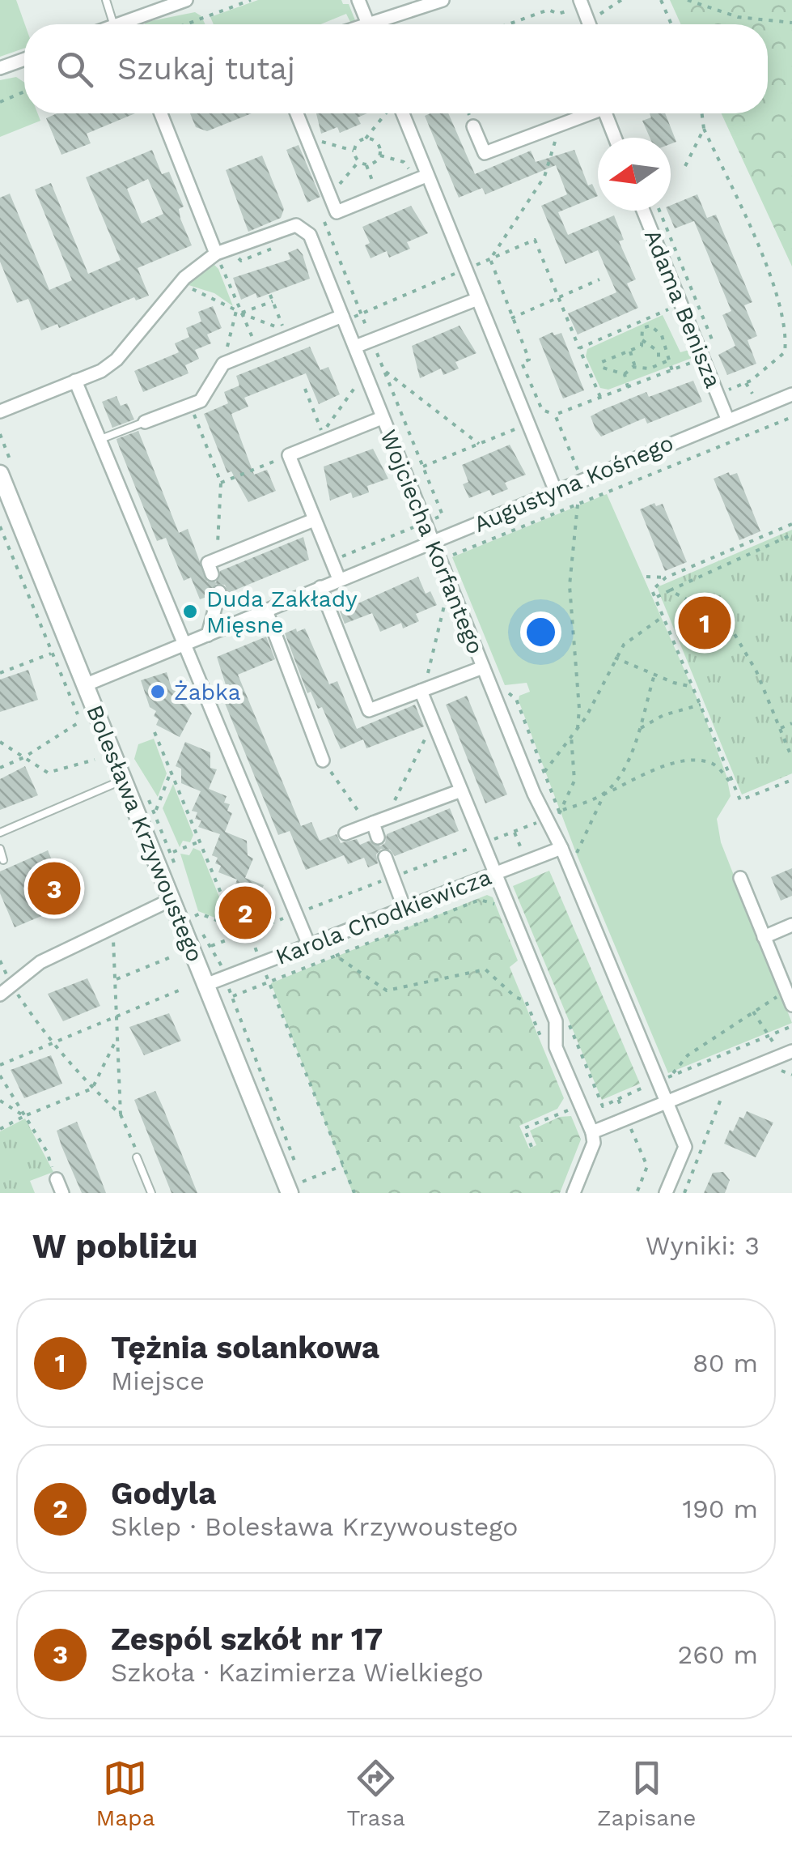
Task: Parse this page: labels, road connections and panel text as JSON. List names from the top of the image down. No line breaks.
{"streets":{"street":["Adama Benisza","Augustyna Kośnego","Wojciecha Korfantego","Bolesława Krzywoustego","Karola Chodkiewicza"]},"crossings":[["Adama Benisza","Augustyna Kośnego"],["Augustyna Kośnego","Wojciecha Korfantego"],["Augustyna Kośnego","Bolesława Krzywoustego"],["Bolesława Krzywoustego","Karola Chodkiewicza"]],"places":["Duda Zakłady Mięsne","Żabka"],"north":"left","page":{"search":"Szukaj tutaj","pins":["1","3","2"],"heading":["W pobliżu","Wyniki: 3"],"list":[{"mark":"1","name":"Tężnia solankowa","note":"Miejsce","value":"80 m"},{"mark":"2","name":"Godyla","note":"Sklep · Bolesława Krzywoustego","value":"190 m"},{"mark":"3","name":"Zespól szkół nr 17","note":"Szkoła · Kazimierza Wielkiego","value":"260 m"}],"nav":["Mapa","Trasa","Zapisane"]}}
